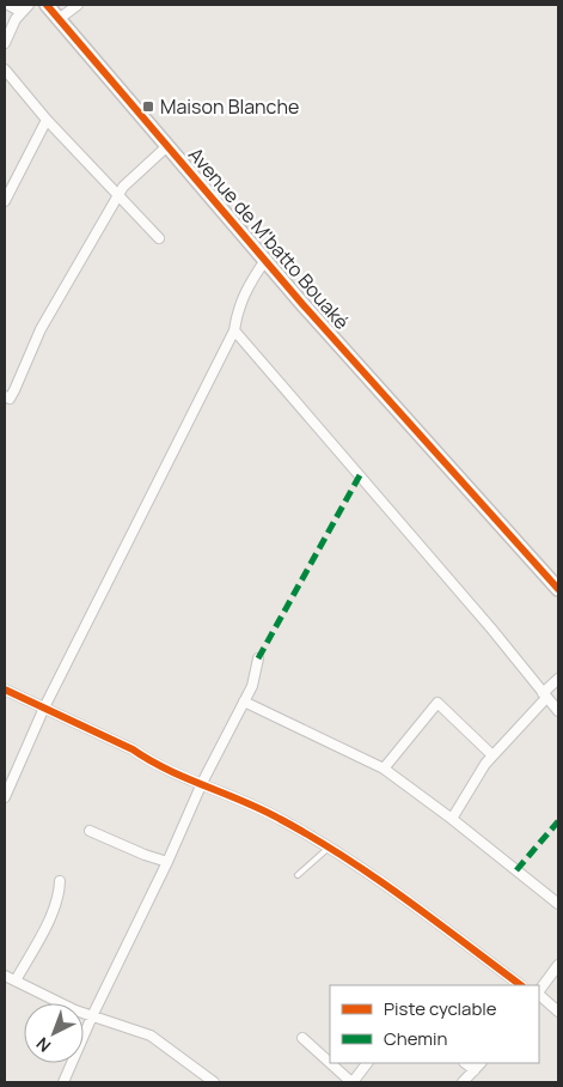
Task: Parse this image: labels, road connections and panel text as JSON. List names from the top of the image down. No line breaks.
{"streets":{"street":["Avenue de M'batto Bouaké"]},"places":{"transit":["Maison Blanche"]},"legend":["Piste cyclable","Chemin"],"north":"bottom left"}
